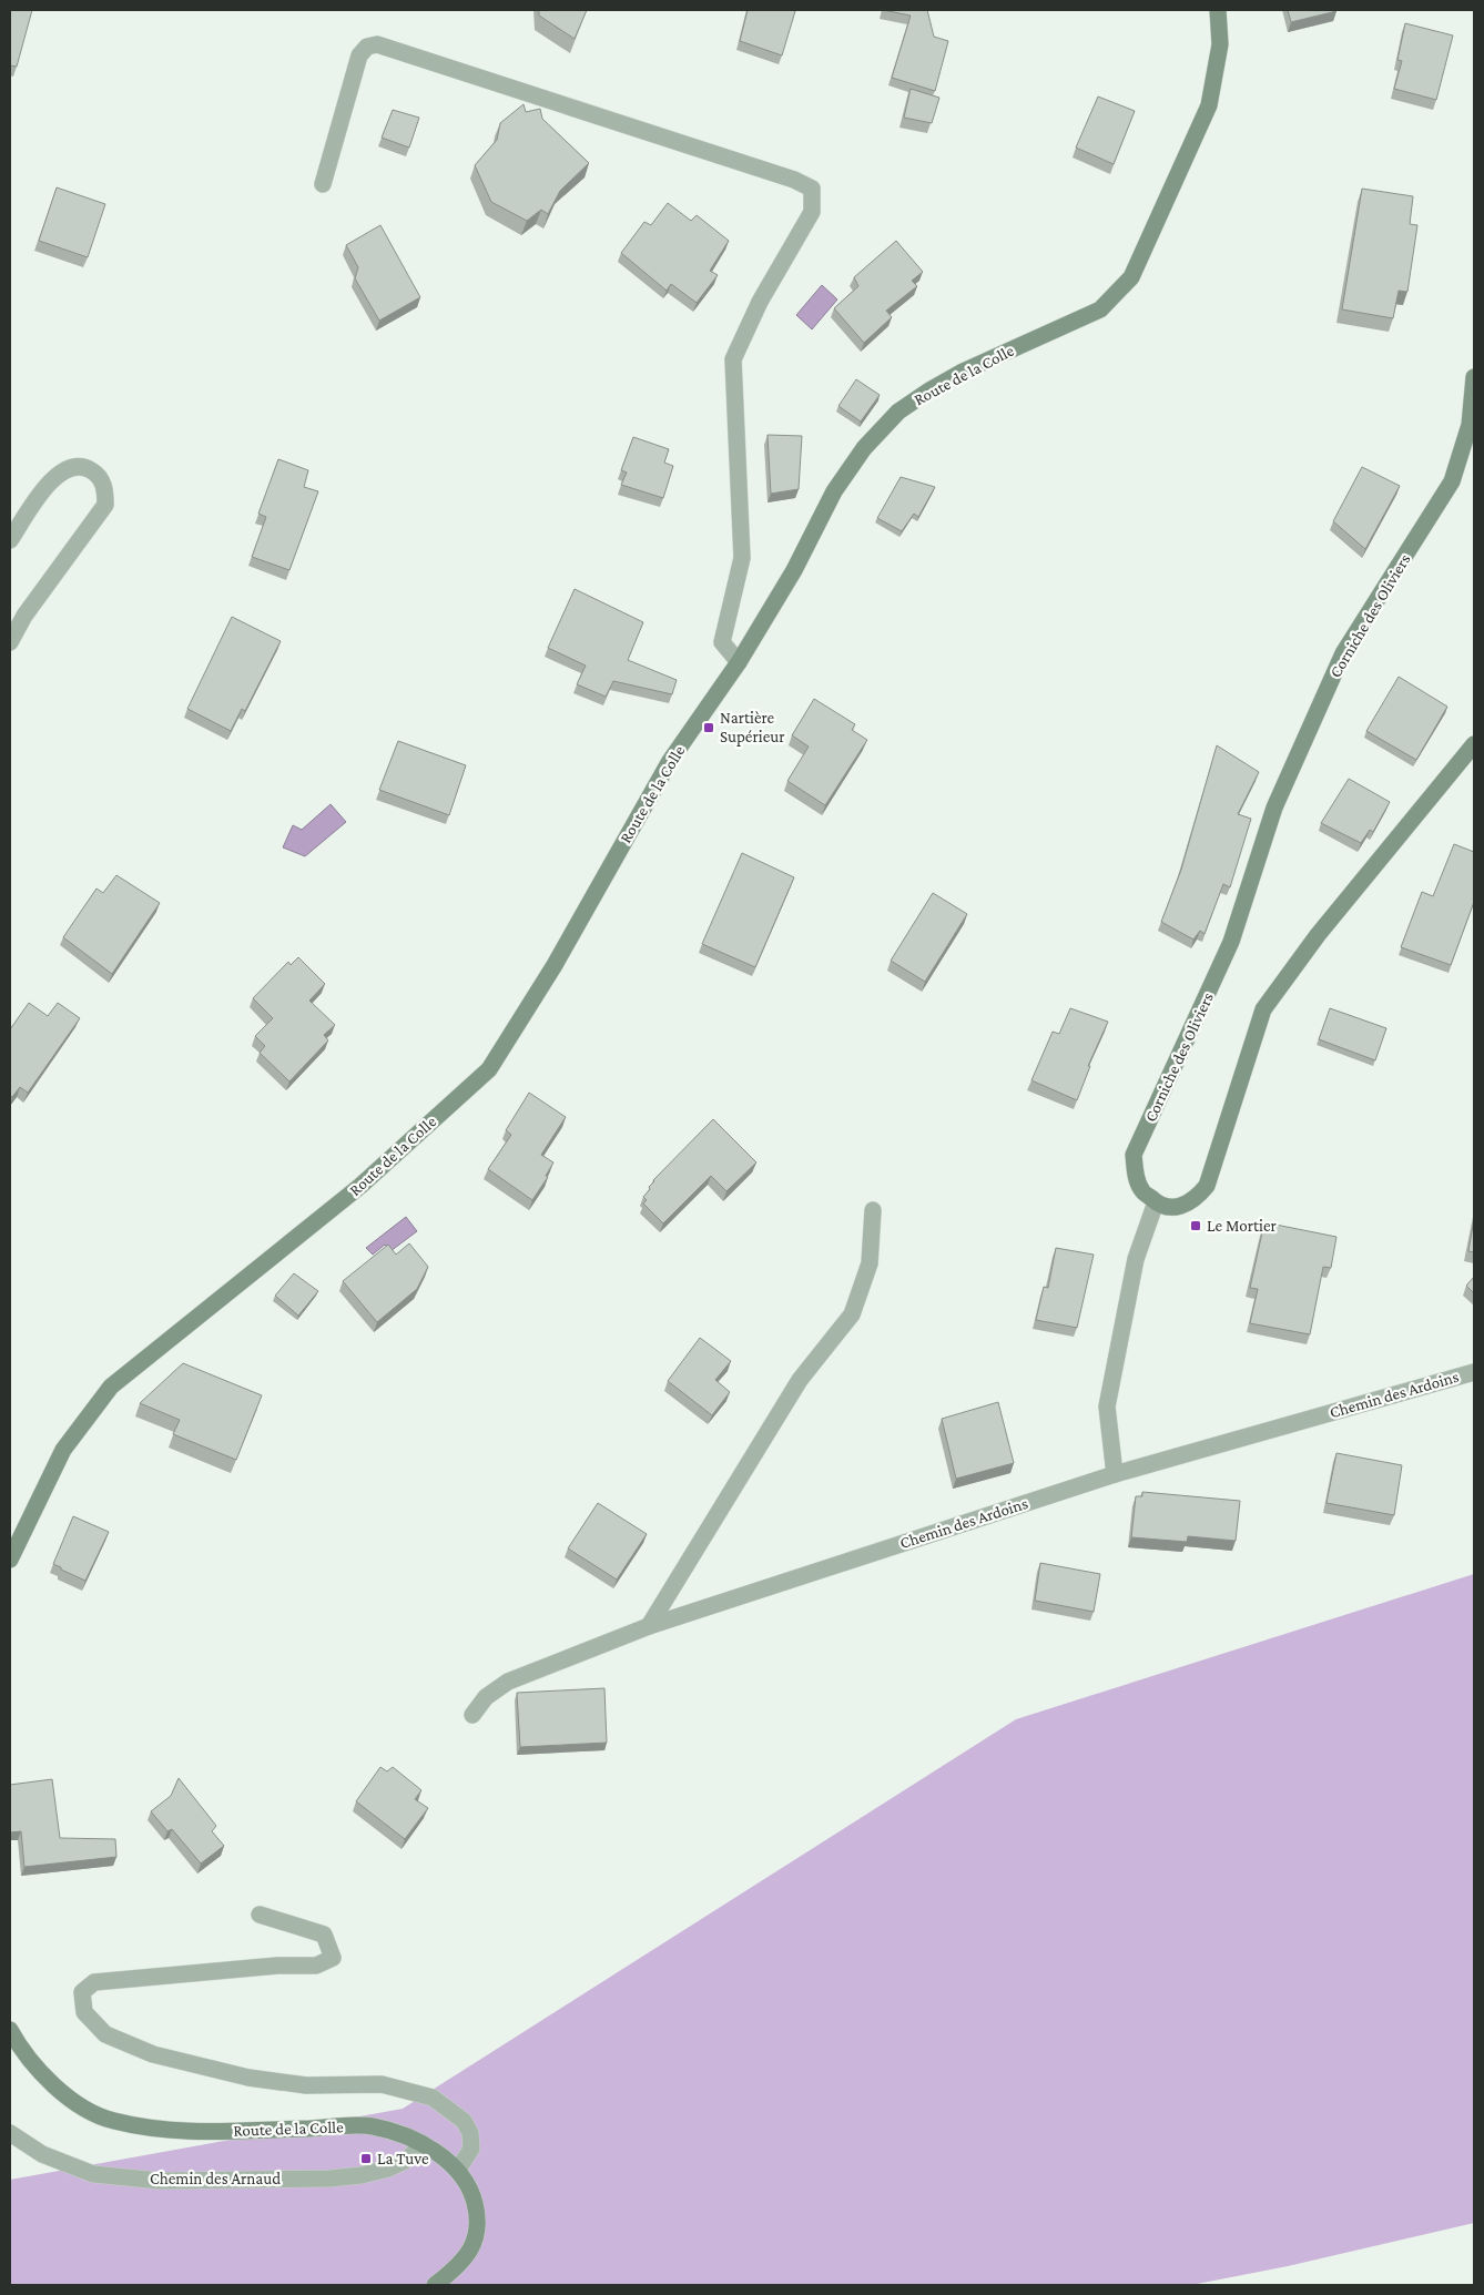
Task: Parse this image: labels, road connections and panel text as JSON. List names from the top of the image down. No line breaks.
{"streets":{"street":["Route de la Colle","Corniche des Oliviers","Chemin des Ardoins","Chemin des Arnaud"]},"crossings":[["Route de la Colle","Chemin des Arnaud"]],"places":{"transit":["Nartière Supérieur","Le Mortier","La Tuve"]}}
